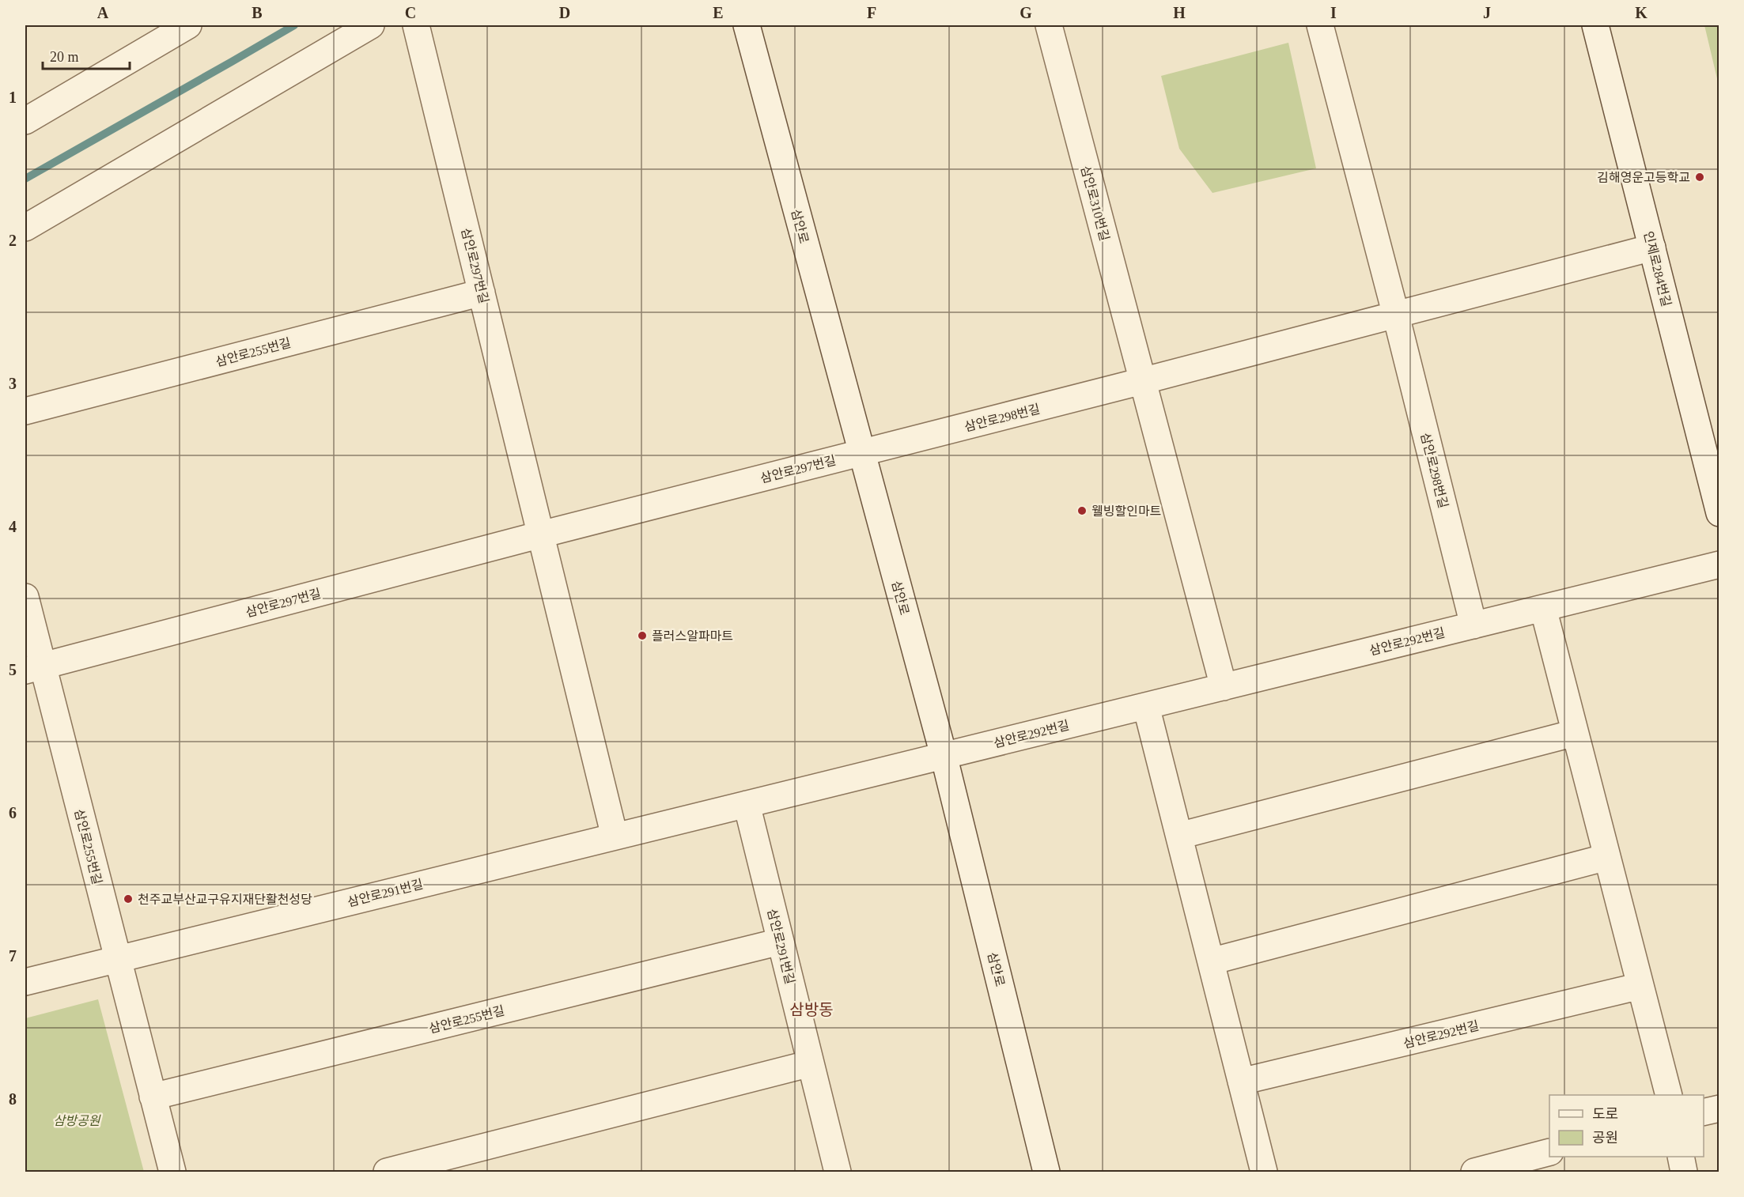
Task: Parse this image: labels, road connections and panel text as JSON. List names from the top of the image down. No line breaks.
{"streets":{"street":["삼안로310번길","삼안로","삼안로297번길","인제로284번길","삼안로255번길","삼안로298번길","삼안로292번길","삼안로291번길"]},"crossings":[["삼안로310번길","삼안로298번길"],["삼안로","삼안로297번길"],["삼안로","삼안로298번길"],["삼안로","삼안로292번길"],["삼안로","삼안로291번길"],["삼안로297번길","삼안로255번길"],["삼안로297번길","삼안로298번길"],["인제로284번길","삼안로298번길"],["삼안로255번길","삼안로291번길"],["삼안로298번길","삼안로292번길"],["삼안로292번길","삼안로291번길"]],"districts":["삼방동"],"parks":["삼방공원"],"places":["김해영운고등학교","웰빙할인마트","플러스알파마트","천주교부산교구유지재단활천성당"],"legend":["도로","공원"],"scale_bar":"20 m","grid":{"columns":["A","B","C","D","E","F","G","H","I","J","K"],"rows":["1","2","3","4","5","6","7","8"]}}
